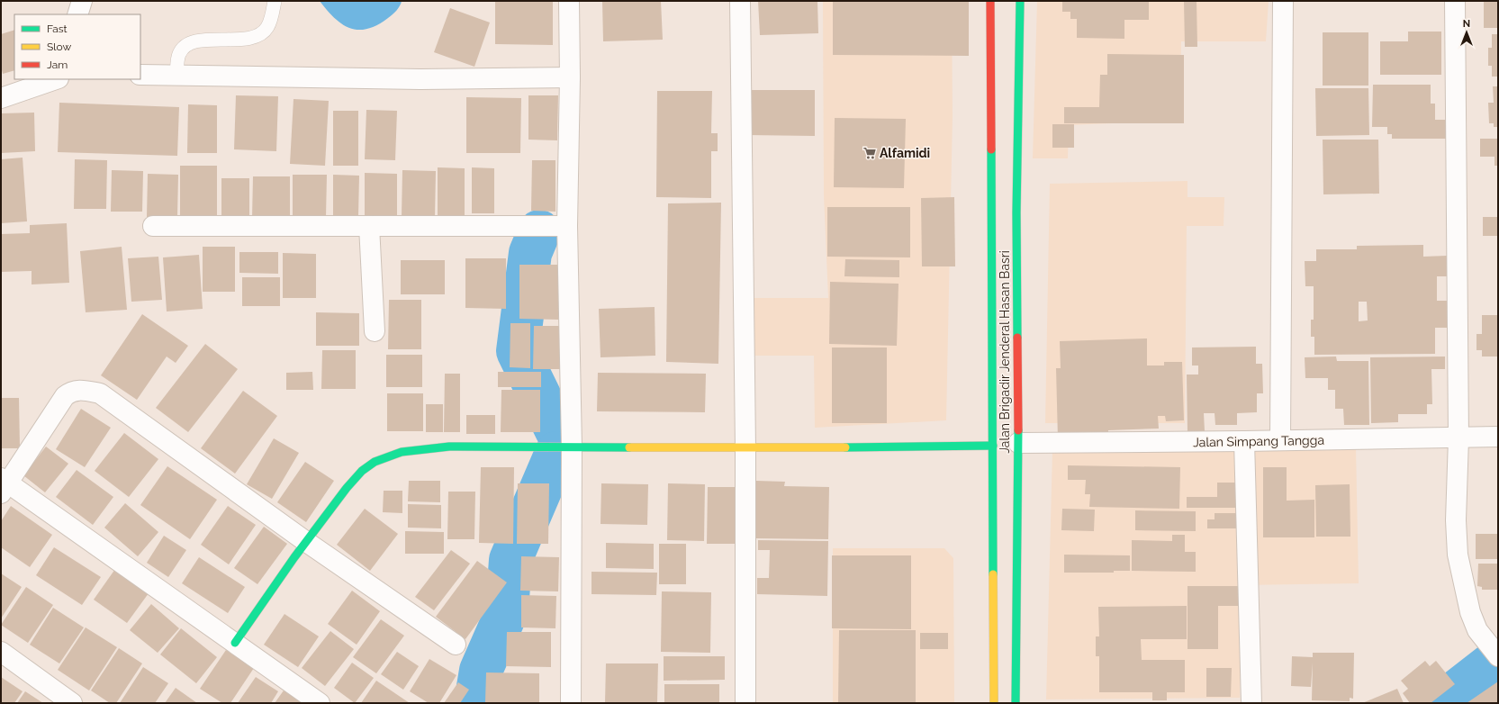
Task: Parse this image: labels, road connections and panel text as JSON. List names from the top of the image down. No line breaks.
{"streets":{"main road":["Jalan Brigadir Jenderal Hasan Basri"],"street":["Jalan Simpang Tangga"]},"crossings":[["Jalan Brigadir Jenderal Hasan Basri","Jalan Simpang Tangga"]],"places":{"supermarket":["Alfamidi"]},"legend":["Fast","Slow","Jam"],"north":"top"}
